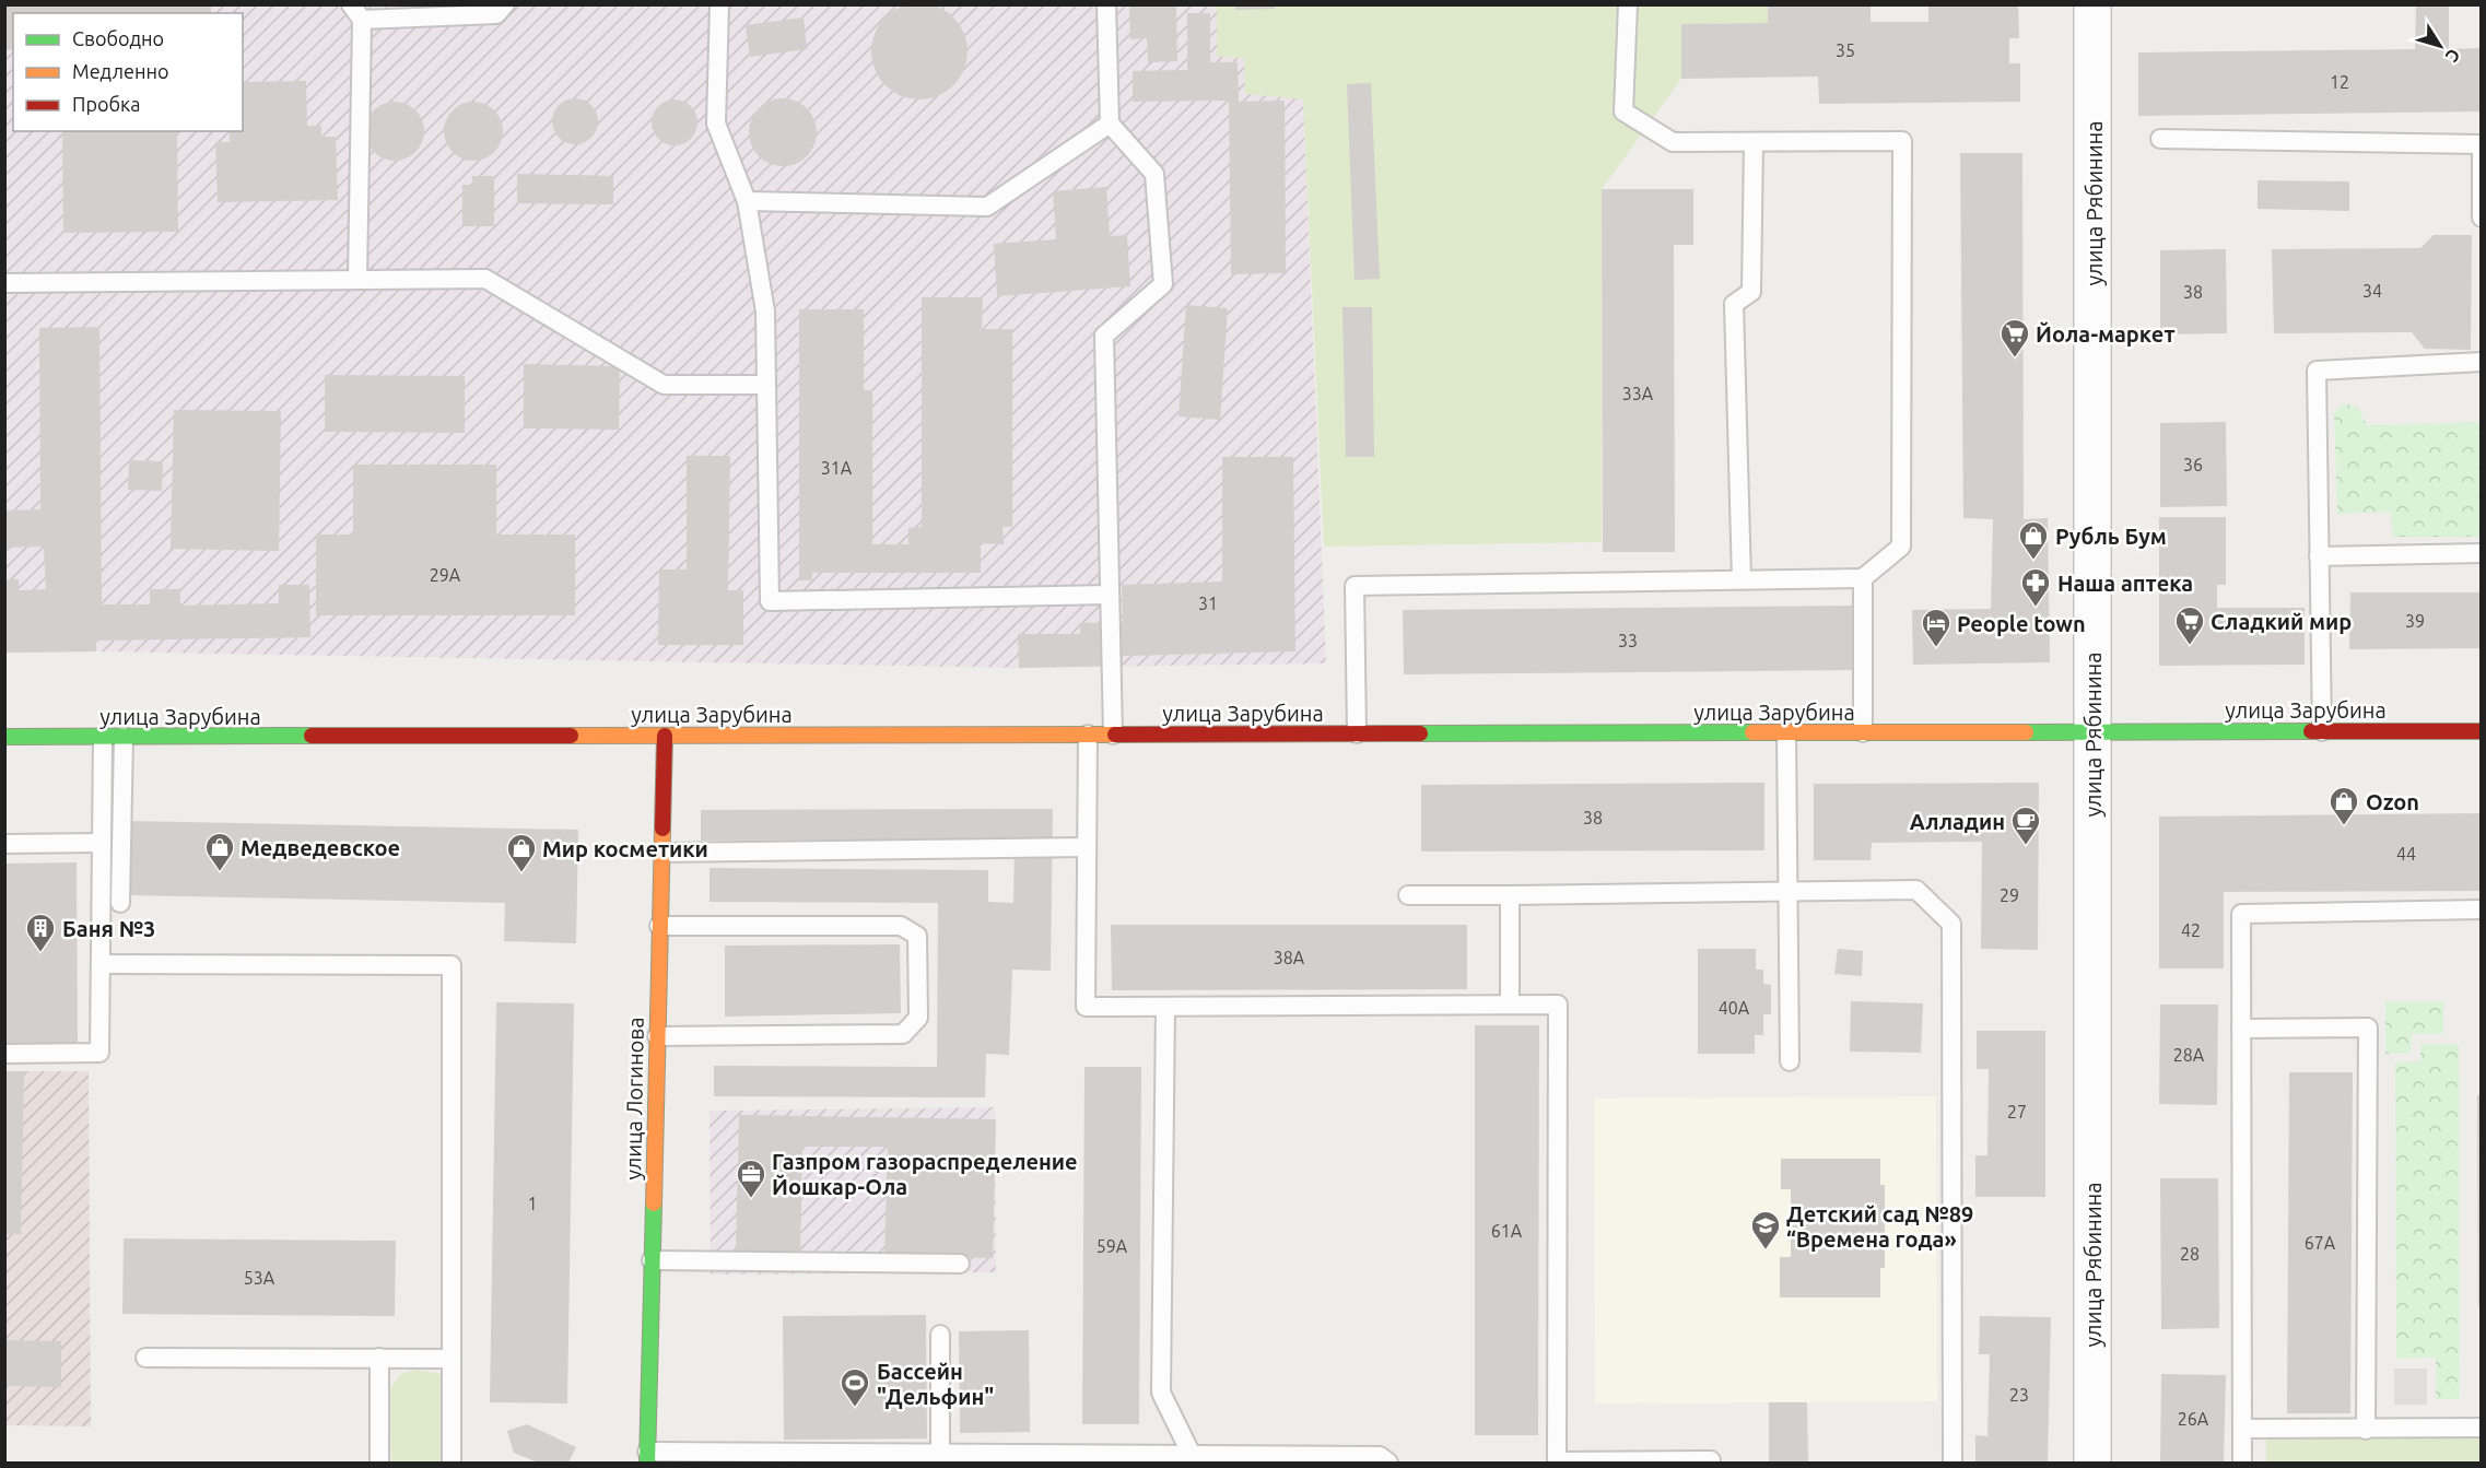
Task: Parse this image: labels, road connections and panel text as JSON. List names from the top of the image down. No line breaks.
{"streets":{"street":["улица Рябинина","улица Зарубина","улица Логинова"]},"crossings":[["улица Рябинина","улица Зарубина"],["улица Зарубина","улица Логинова"]],"places":{"supermarket":["Йола-маркет","Сладкий мир"],"shop":["Рубль Бум","Ozon","Медведевское","Мир косметики"],"pharmacy":["Наша аптека"],"hotel":["People town"],"cafe":["Алладин"],"building":["Баня №3"],"office":["Газпром газораспределение Йошкар-Ола"],"school or university":["Детский сад №89 “Времена года»"],"sports":["Бассейн \"Дельфин\""]},"house_numbers":["35","12","34","38","33А","36","31А","29А","31","39","33","38","44","29","42","38А","40А","28А","27","1","61А","67А","59А","28","53А","23","26А"],"legend":["Свободно","Медленно","Пробка"],"north":"bottom right"}
